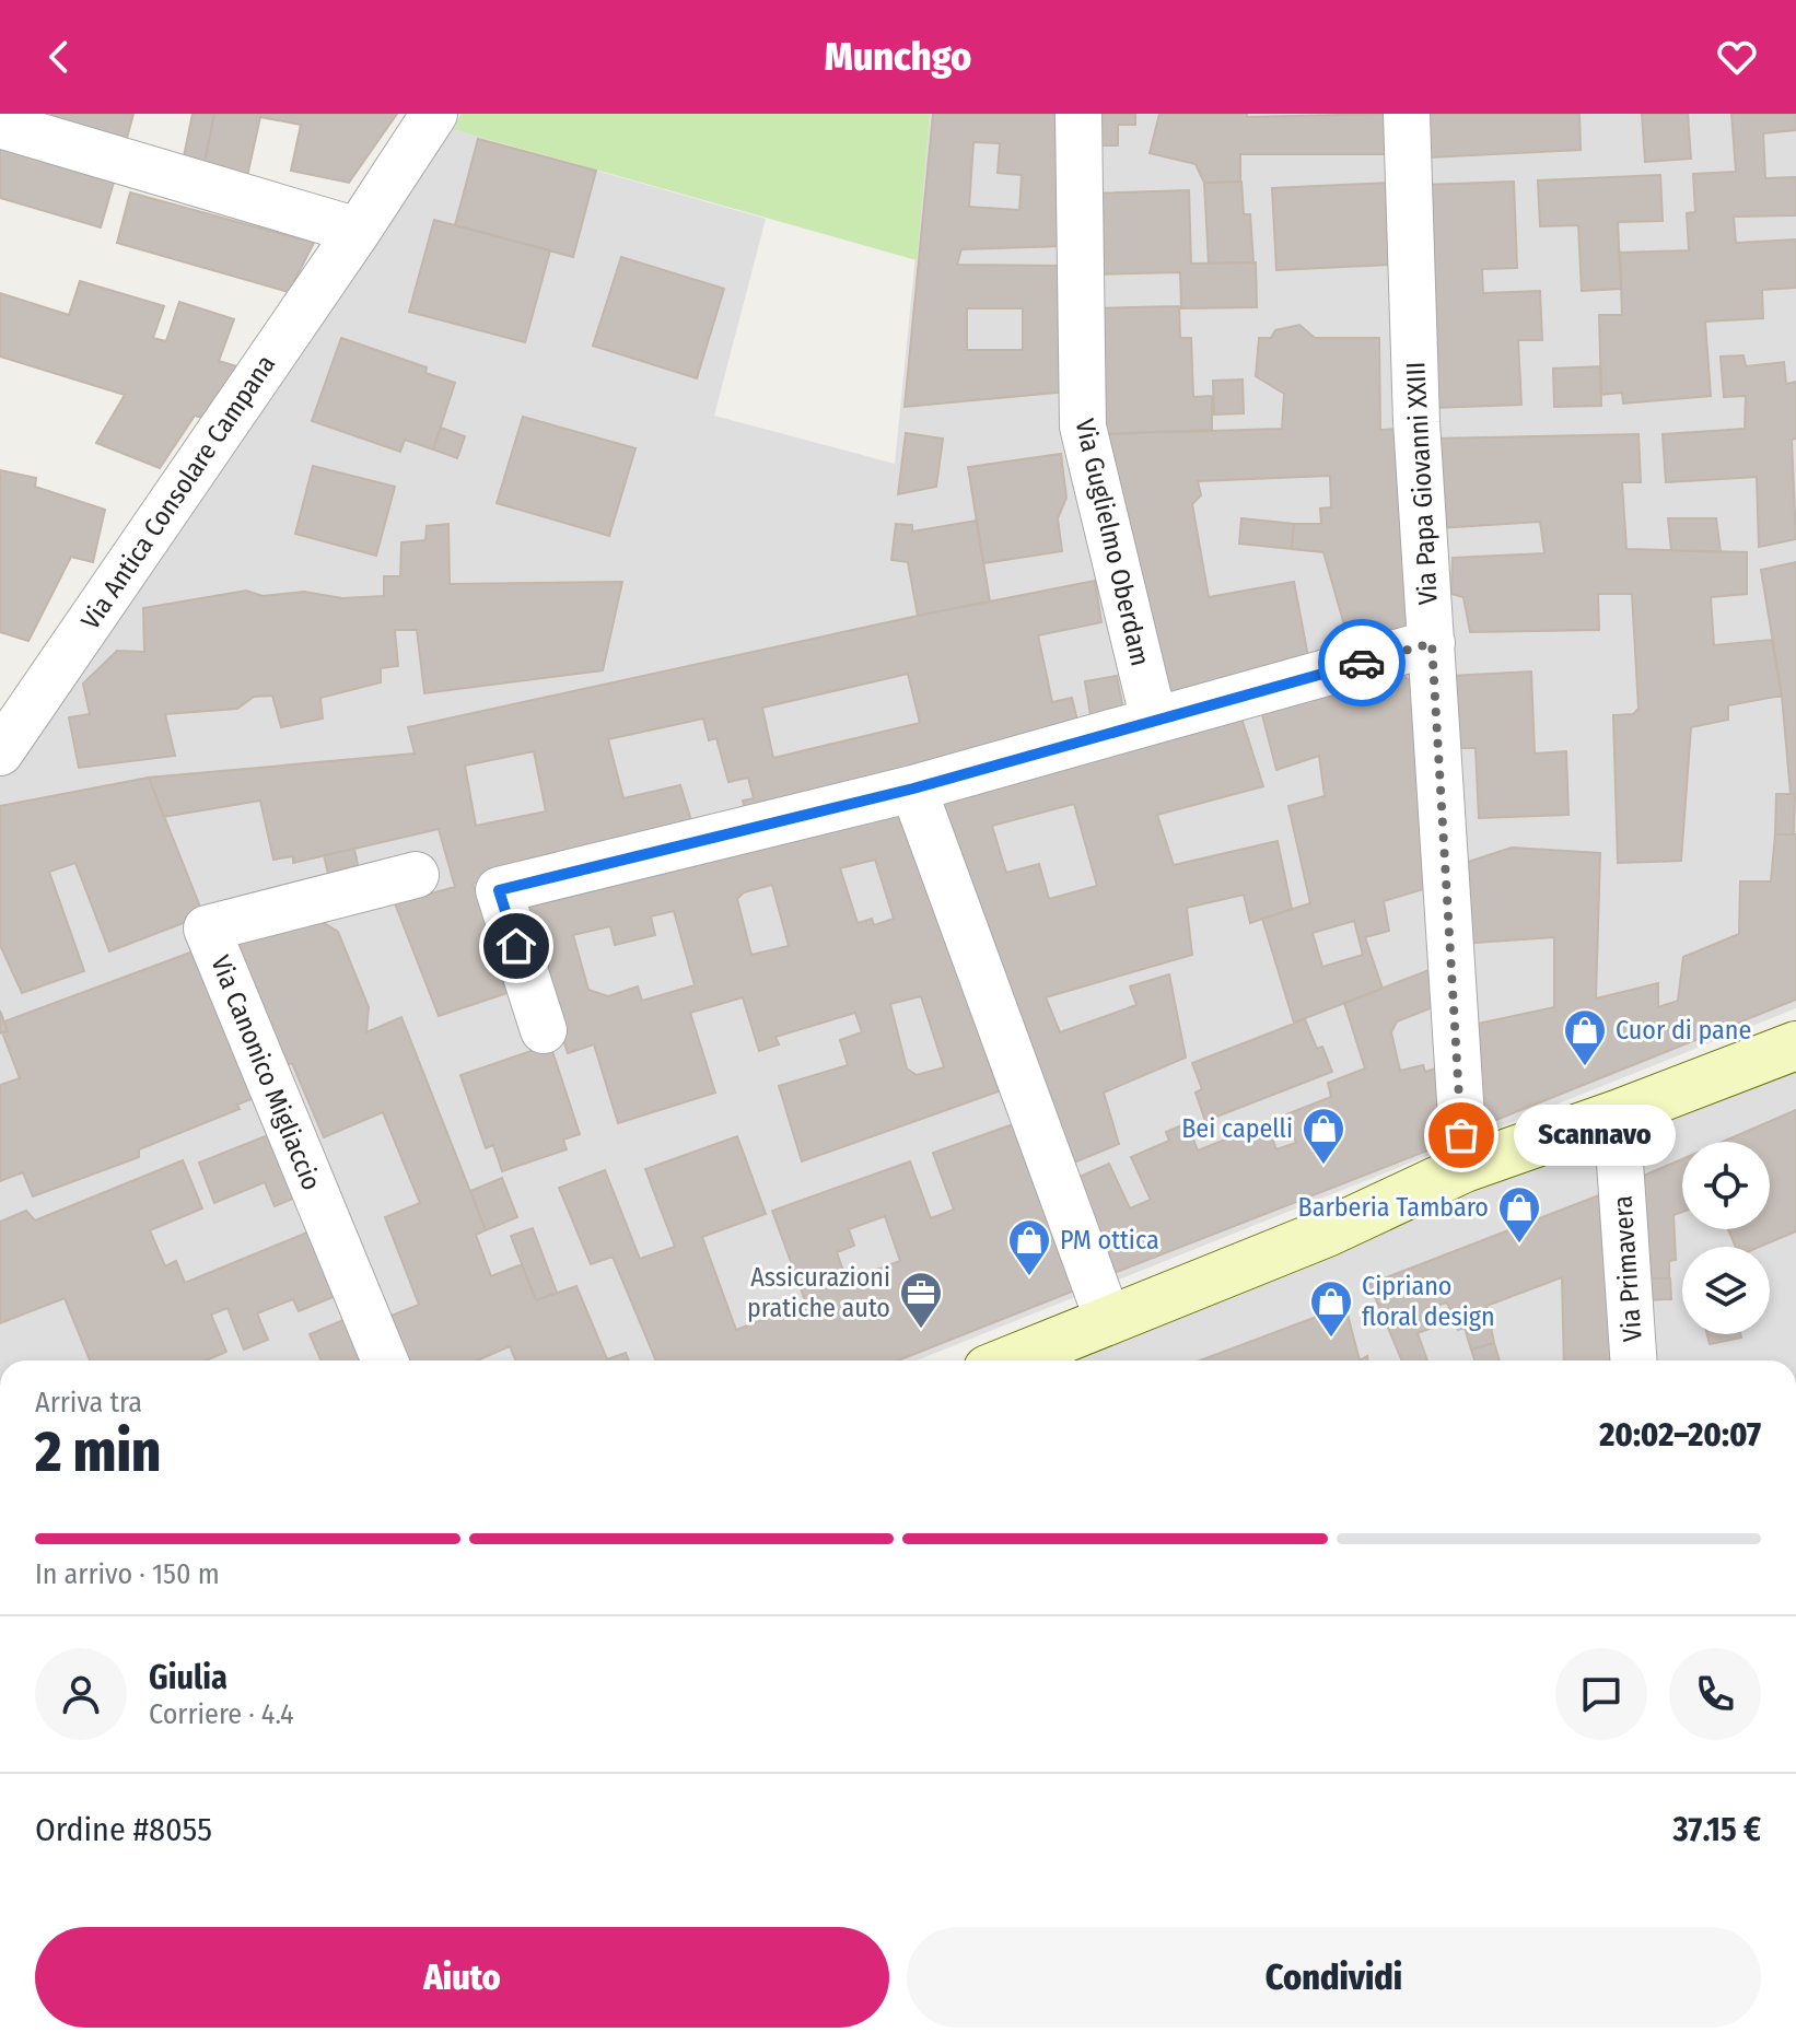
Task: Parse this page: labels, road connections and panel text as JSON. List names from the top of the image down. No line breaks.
{"streets":{"street":["Via Papa Giovanni XXIII","Via Antica Consolare Campana","Via Guglielmo Oberdam","Via Canonico Migliaccio","Via Primavera"]},"places":{"shop":["Cuor di pane","Bei capelli","Barberia Tambaro","PM ottica","Cipriano floral design"],"other":["Scannavo"],"office":["Assicurazioni pratiche auto"]},"page":{"header":"Munchgo","bubble":"Scannavo","heading":["2 min","Arriva tra","20:02–20:07"],"panel":["Giulia","Corriere · 4.4","Ordine #8055","37.15 €"],"bar":"In arrivo · 150 m","buttons":["Aiuto","Condividi"]}}
